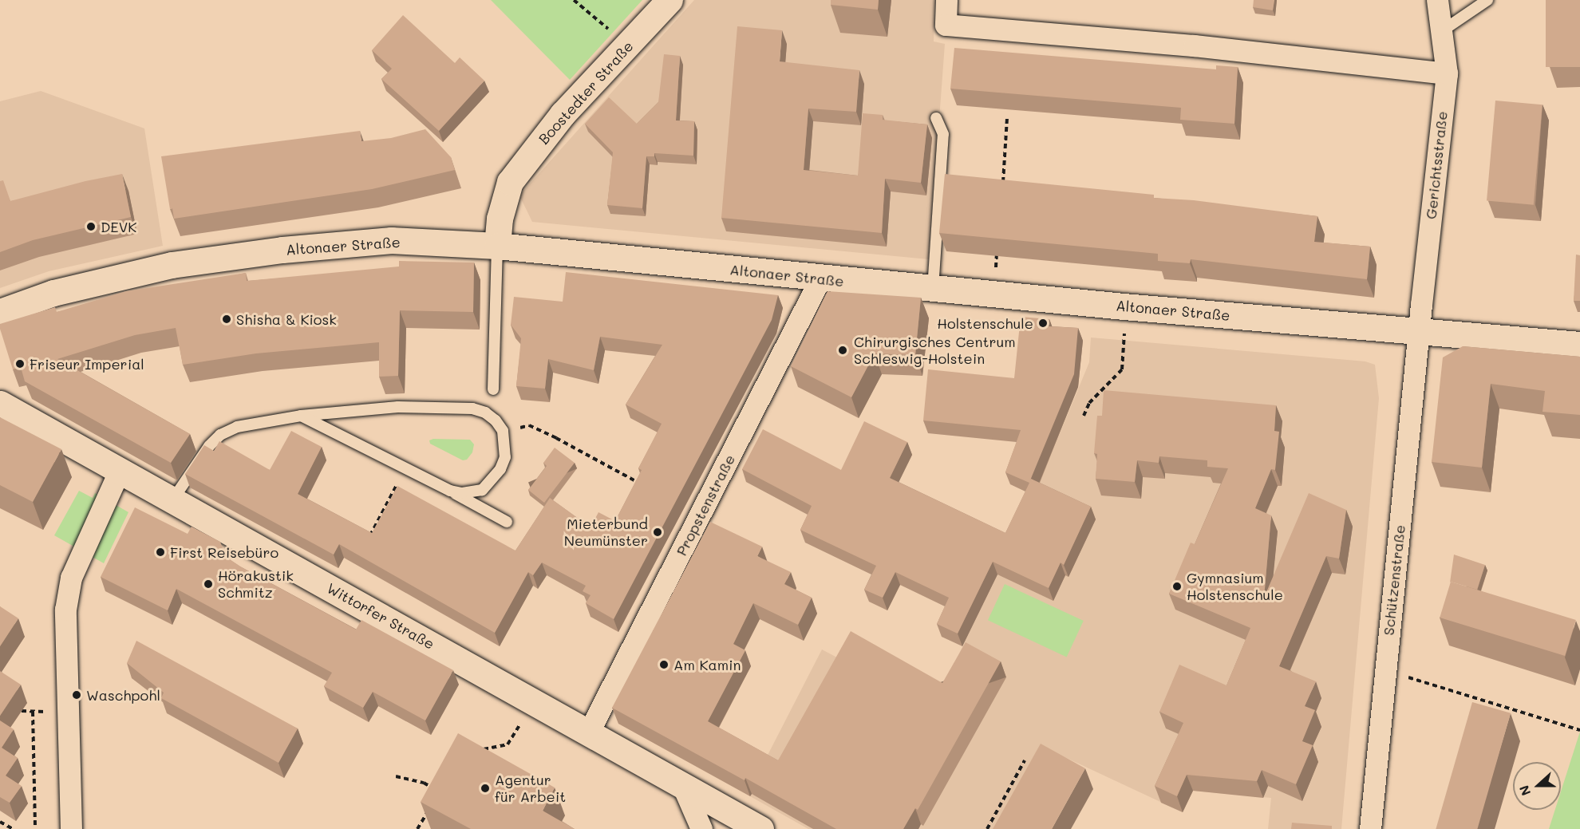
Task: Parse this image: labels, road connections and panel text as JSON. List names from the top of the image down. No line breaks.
{"streets":{"main road":["Boostedter Straße","Altonaer Straße","Wittorfer Straße"],"street":["Gerichtsstraße","Propstenstraße","Schützenstraße"]},"crossings":[["Boostedter Straße","Altonaer Straße"],["Gerichtsstraße","Altonaer Straße"],["Gerichtsstraße","Schützenstraße"],["Altonaer Straße","Propstenstraße"],["Altonaer Straße","Schützenstraße"],["Propstenstraße","Wittorfer Straße"]],"places":["DEVK","Shisha & Kiosk","Holstenschule","Chirurgisches Centrum Schleswig-Holstein","Friseur Imperial","Mieterbund Neumünster","First Reisebüro","Hörakustik Schmitz","Gymnasium Holstenschule","Am Kamin","Waschpohl","Agentur für Arbeit"],"north":"left"}
